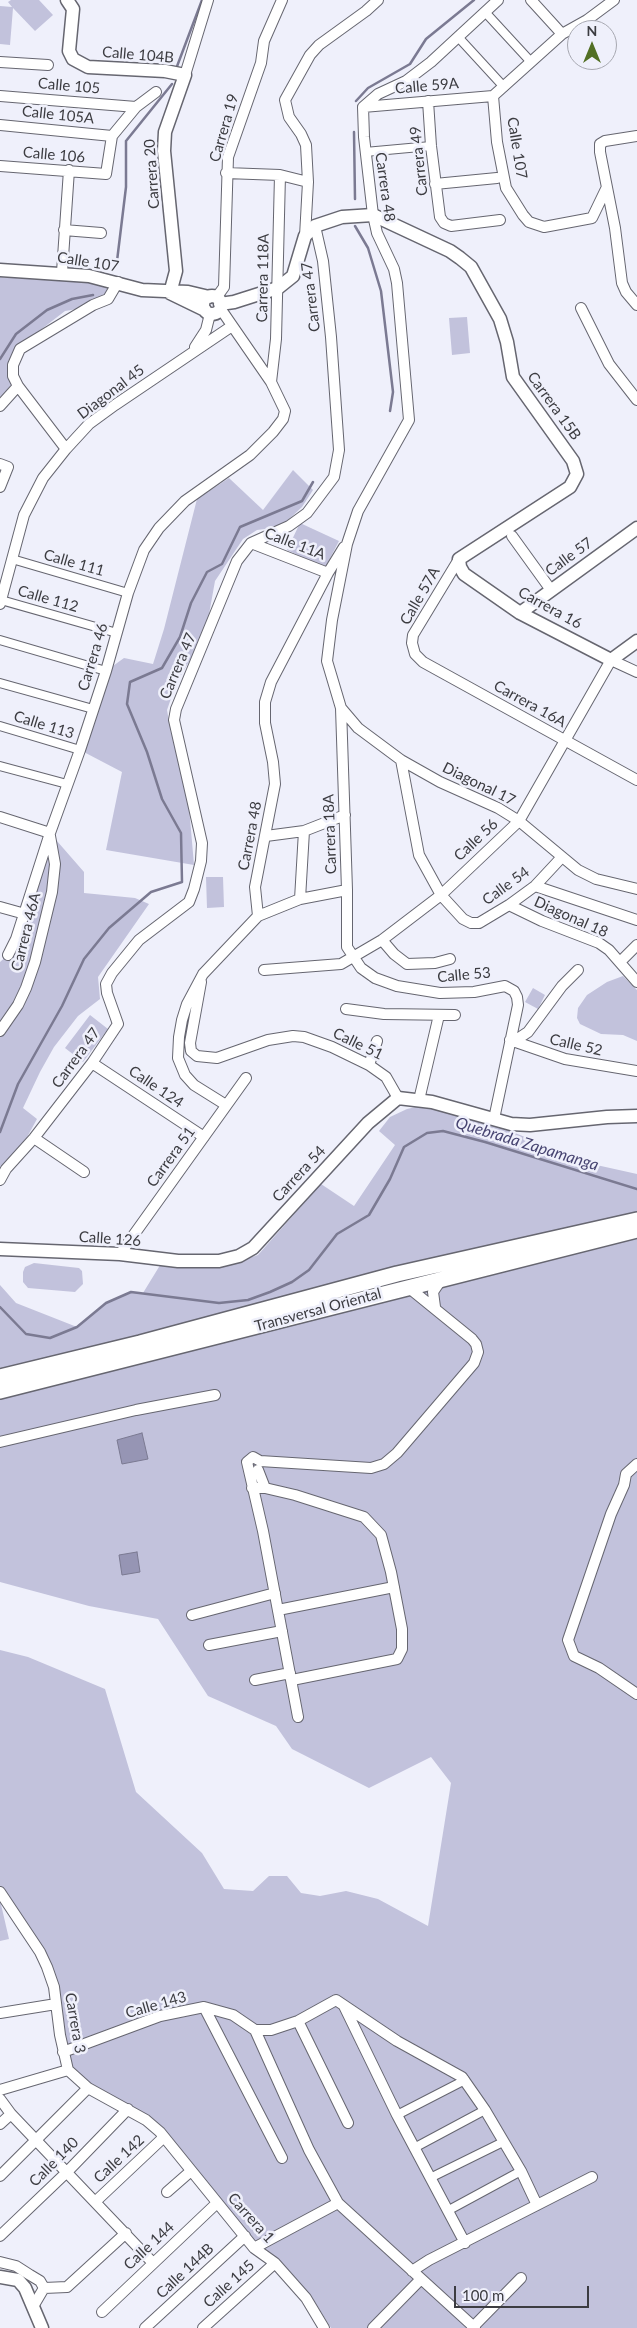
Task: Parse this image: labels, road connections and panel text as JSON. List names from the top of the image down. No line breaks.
{"streets":{"main road":["Transversal Oriental"],"street":["Calle 104B","Calle 105","Calle 59A","Calle 105A","Carrera 19","Calle 107","Calle 106","Carrera 49","Carrera 20","Carrera 48","Carrera 118A","Carrera 47","Diagonal 45","Carrera 15B","Calle 11A","Calle 57","Calle 111","Calle 57A","Calle 112","Carrera 16","Carrera 46","Carrera 16A","Calle 113","Diagonal 17","Carrera 18A","Calle 56","Calle 54","Diagonal 18","Carrera 46A","Calle 53","Calle 51","Calle 52","Calle 124","Carrera 51","Carrera 54","Calle 126","Calle 143","Carrera 3","Calle 142","Calle 140","Carrera 1","Calle 144","Calle 144B","Calle 145"]},"crossings":[["Calle 104B","Carrera 20"],["Calle 59A","Calle 107"],["Calle 59A","Carrera 49"],["Calle 59A","Carrera 48"],["Calle 105A","Calle 106"],["Carrera 19","Calle 107"],["Carrera 19","Diagonal 45"],["Calle 107","Carrera 20"],["Calle 107","Carrera 48"],["Calle 107","Carrera 118A"],["Calle 107","Carrera 47"],["Calle 107","Diagonal 45"],["Calle 107","Carrera 15B"],["Carrera 48","Carrera 15B"],["Carrera 48","Calle 11A"],["Carrera 48","Diagonal 17"],["Carrera 48","Carrera 18A"],["Carrera 118A","Carrera 46"],["Carrera 47","Calle 11A"],["Carrera 47","Calle 124"],["Diagonal 45","Calle 111"],["Diagonal 45","Calle 112"],["Carrera 15B","Calle 57A"],["Carrera 15B","Carrera 16"],["Calle 57","Carrera 16"],["Calle 111","Carrera 46"],["Calle 57A","Carrera 16"],["Calle 57A","Carrera 16A"],["Calle 112","Carrera 46"],["Carrera 16","Calle 56"],["Carrera 46","Calle 113"],["Carrera 46","Carrera 46A"],["Carrera 16A","Calle 56"],["Diagonal 17","Carrera 18A"],["Diagonal 17","Calle 56"],["Diagonal 17","Calle 54"],["Carrera 18A","Calle 56"],["Carrera 18A","Calle 53"],["Calle 56","Calle 54"],["Calle 56","Calle 53"],["Calle 54","Diagonal 18"],["Calle 53","Calle 52"],["Calle 51","Carrera 54"],["Calle 124","Carrera 51"],["Carrera 51","Calle 126"],["Carrera 54","Calle 126"],["Calle 143","Carrera 3"],["Carrera 3","Calle 142"],["Carrera 3","Calle 140"],["Carrera 3","Carrera 1"],["Carrera 1","Calle 144"],["Carrera 1","Calle 144B"],["Carrera 1","Calle 145"]],"water":["Quebrada Zapamanga"],"scale_bar":"100 m","north":"top"}
